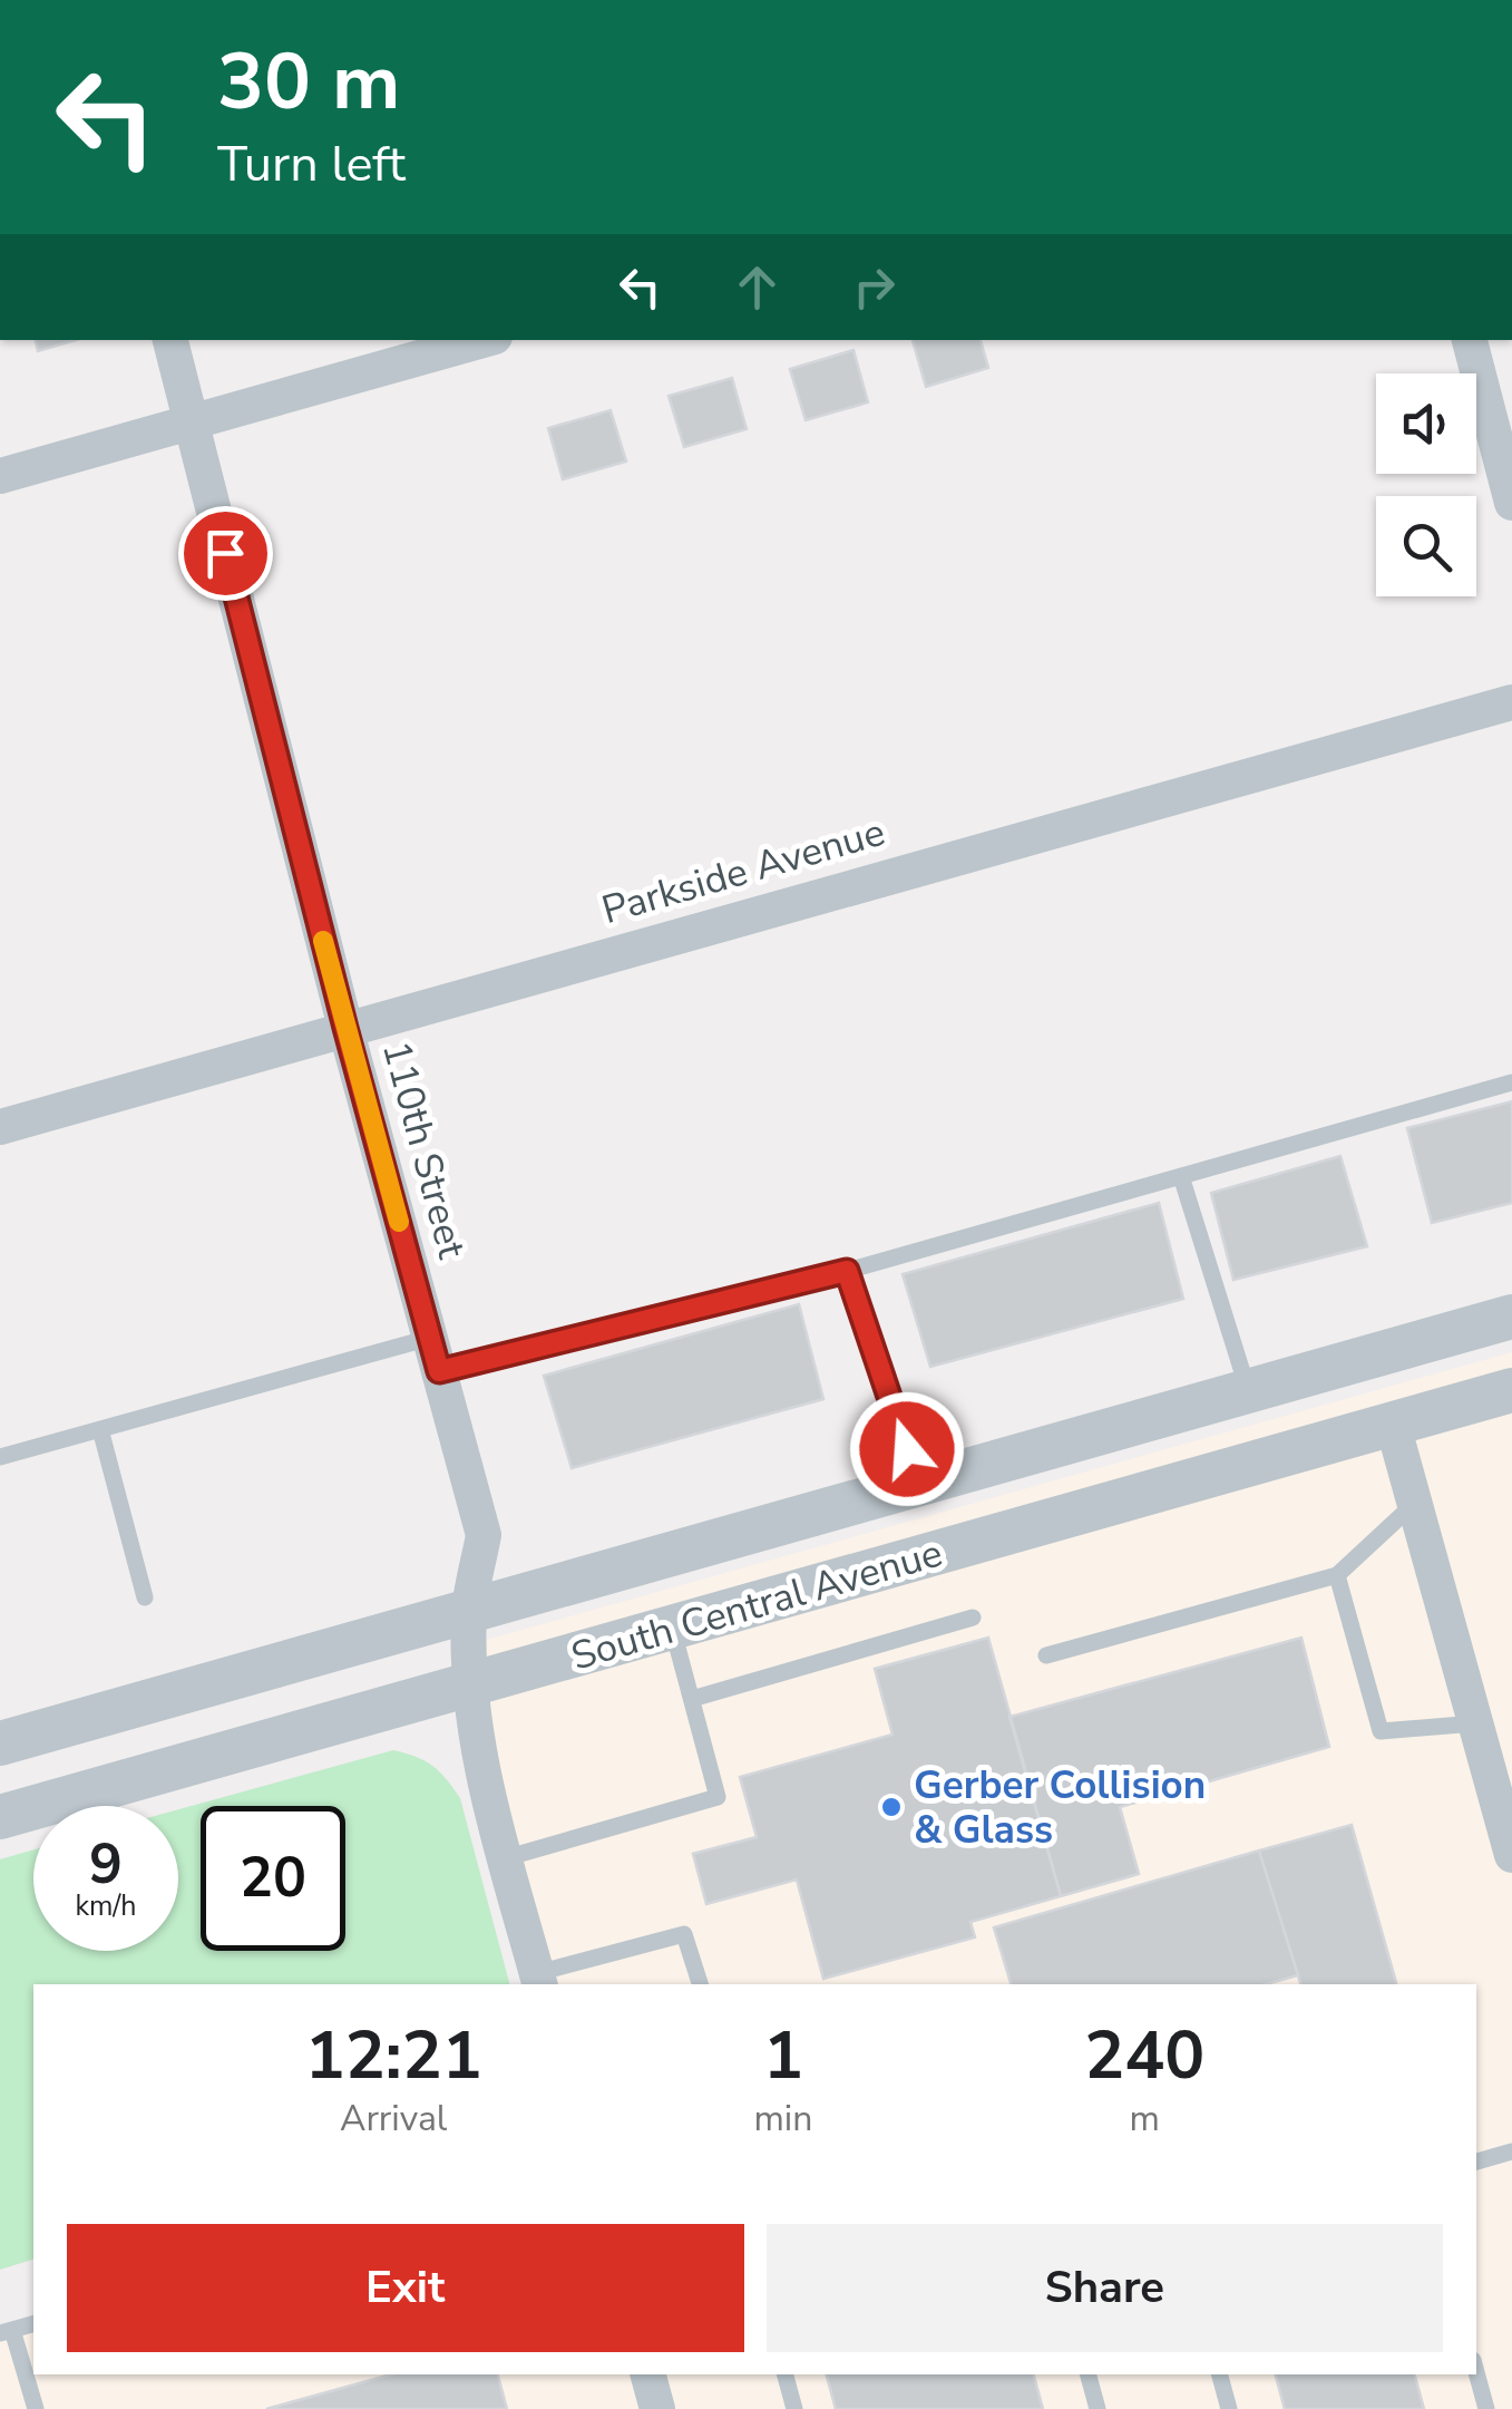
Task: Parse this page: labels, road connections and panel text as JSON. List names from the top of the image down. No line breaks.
{"streets":{"street":["Parkside Avenue","110th Street","South Central Avenue"]},"crossings":[["Parkside Avenue","110th Street"],["110th Street","South Central Avenue"]],"places":["Gerber Collision & Glass"],"page":{"turn":["30 m","Turn left"],"speed":"9 km/h","limit":"20","eta":["12:21","Arrival","1","min","240","m"],"buttons":["Exit","Share"]}}
